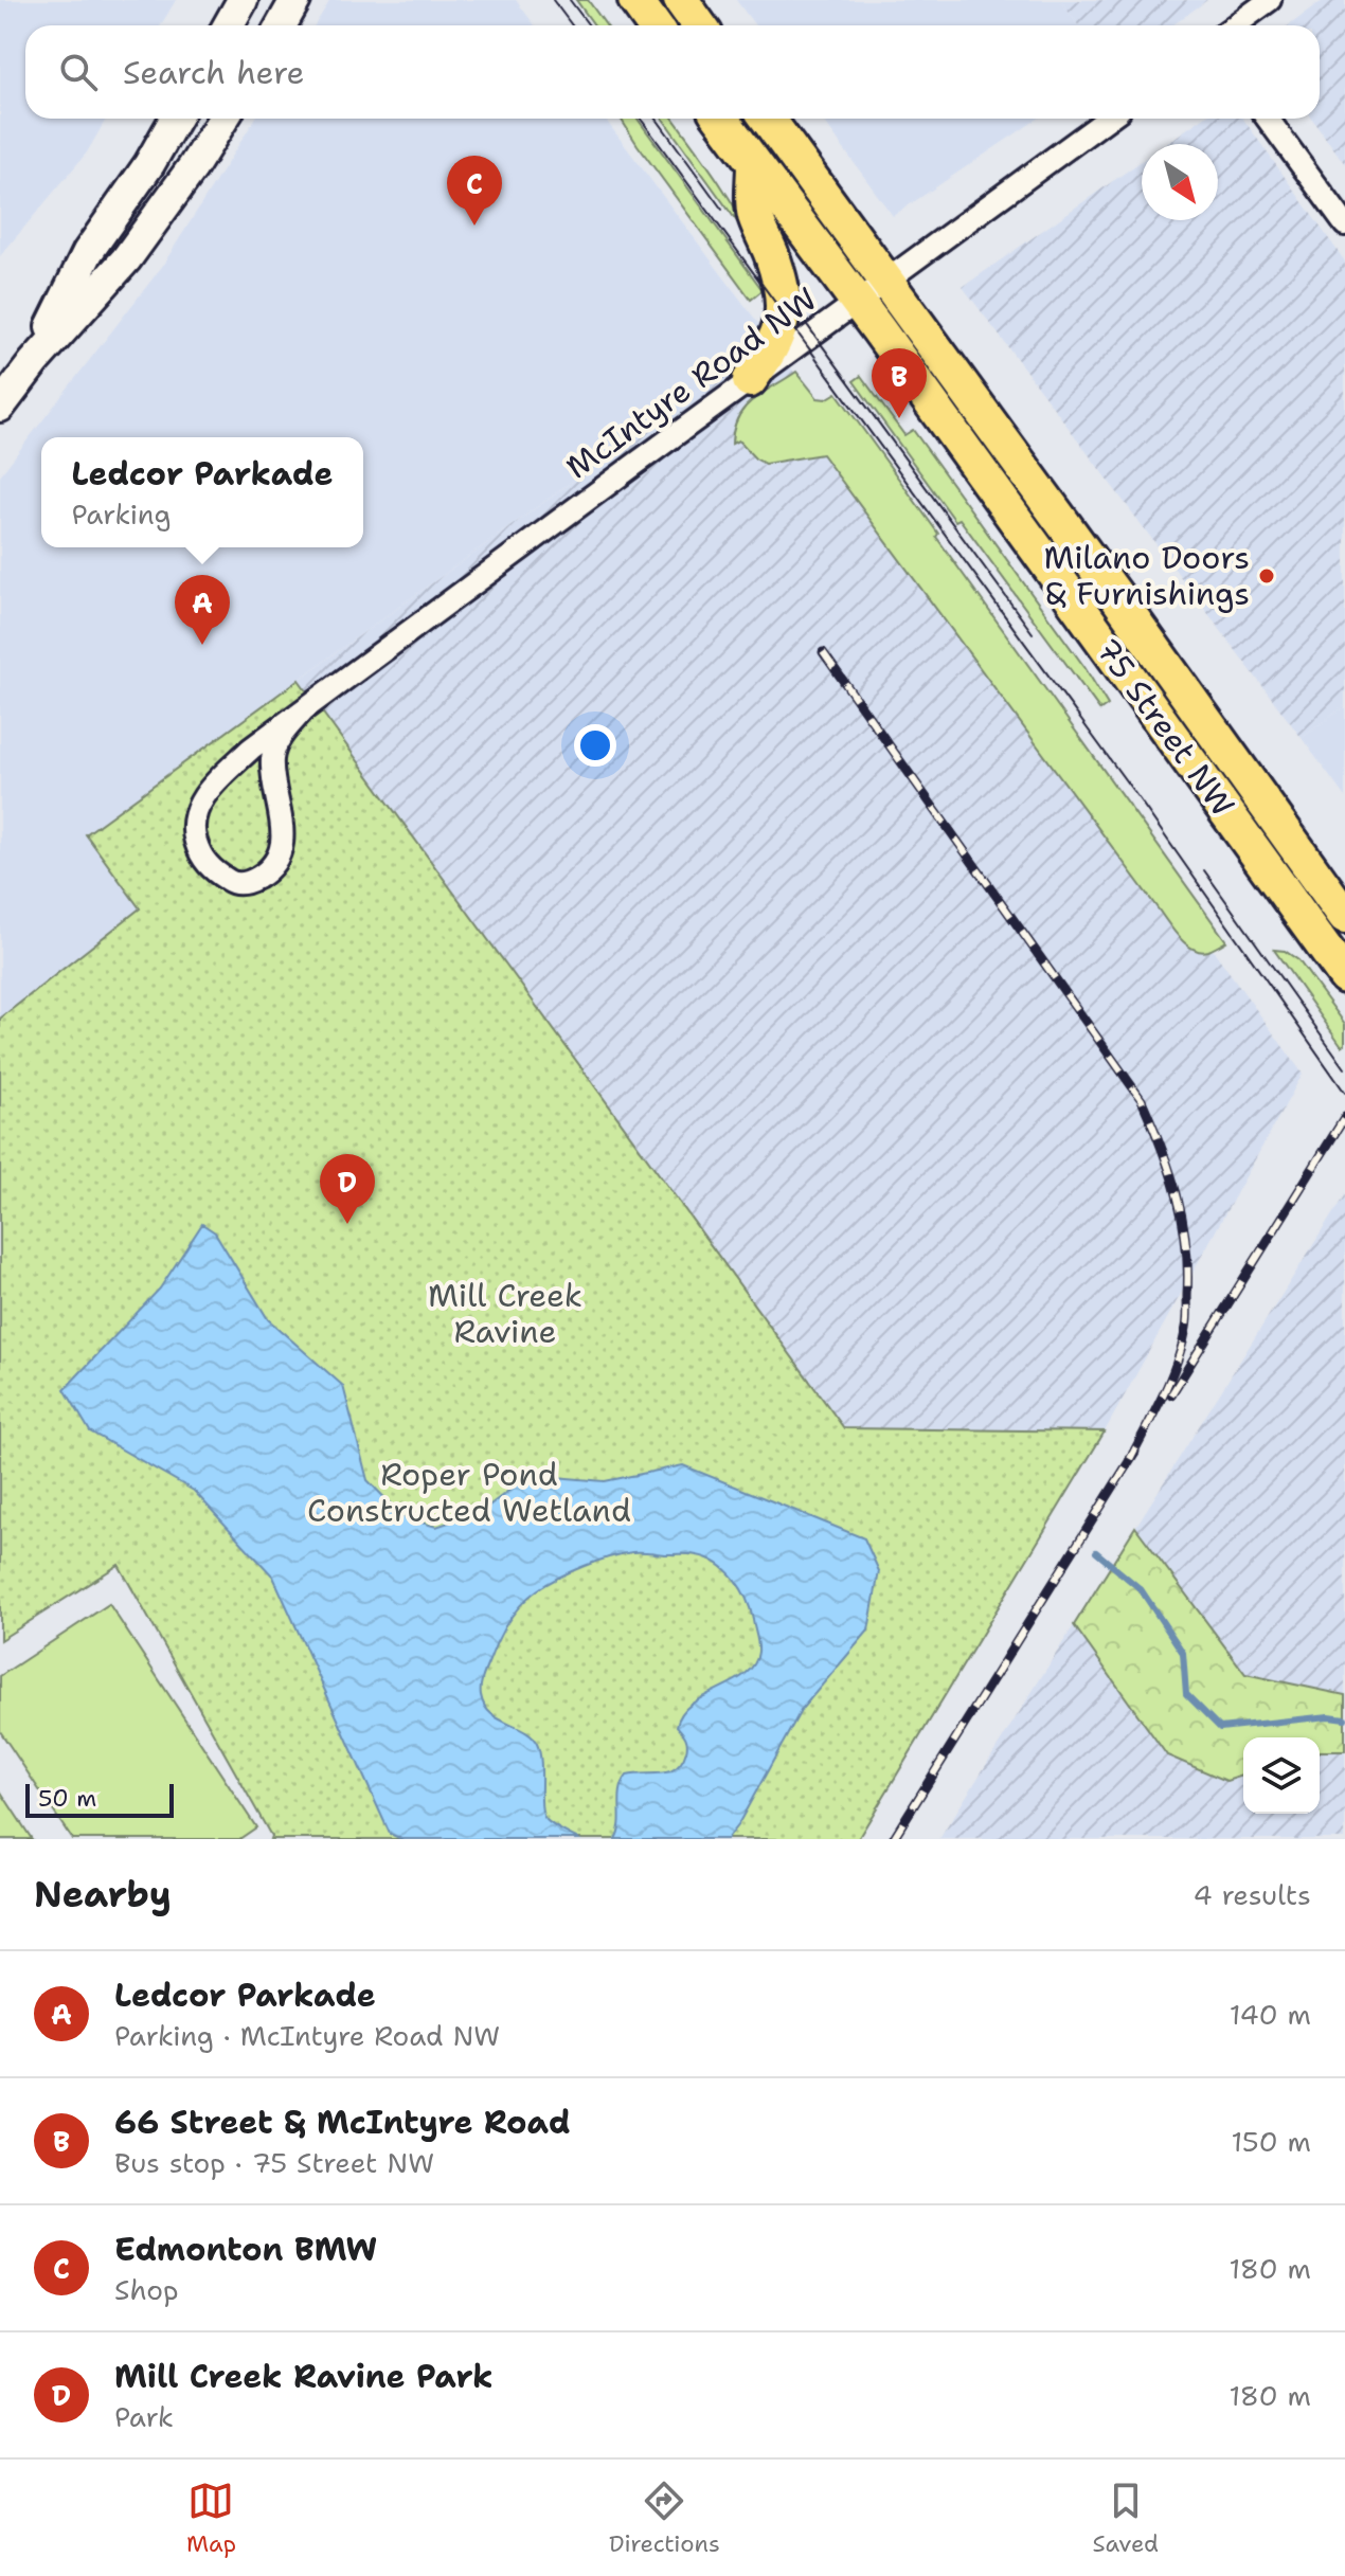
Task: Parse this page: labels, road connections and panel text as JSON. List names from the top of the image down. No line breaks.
{"streets":{"main road":["75 Street NW"],"street":["McIntyre Road NW"]},"crossings":[["McIntyre Road NW","75 Street NW"]],"parks":["Mill Creek Ravine","Roper Pond Constructed Wetland"],"places":["Milano Doors & Furnishings"],"scale_bar":"50 m","north":"bottom right","page":{"search":"Search here","pins":["C","B","A","D"],"popup":["Ledcor Parkade","Parking"],"scale":"50 m","heading":["Nearby","4 results"],"list":[{"mark":"A","name":"Ledcor Parkade","note":"Parking · McIntyre Road NW","value":"140 m"},{"mark":"B","name":"66 Street & McIntyre Road","note":"Bus stop · 75 Street NW","value":"150 m"},{"mark":"C","name":"Edmonton BMW","note":"Shop","value":"180 m"},{"mark":"D","name":"Mill Creek Ravine Park","note":"Park","value":"180 m"}],"nav":["Map","Directions","Saved"]}}
